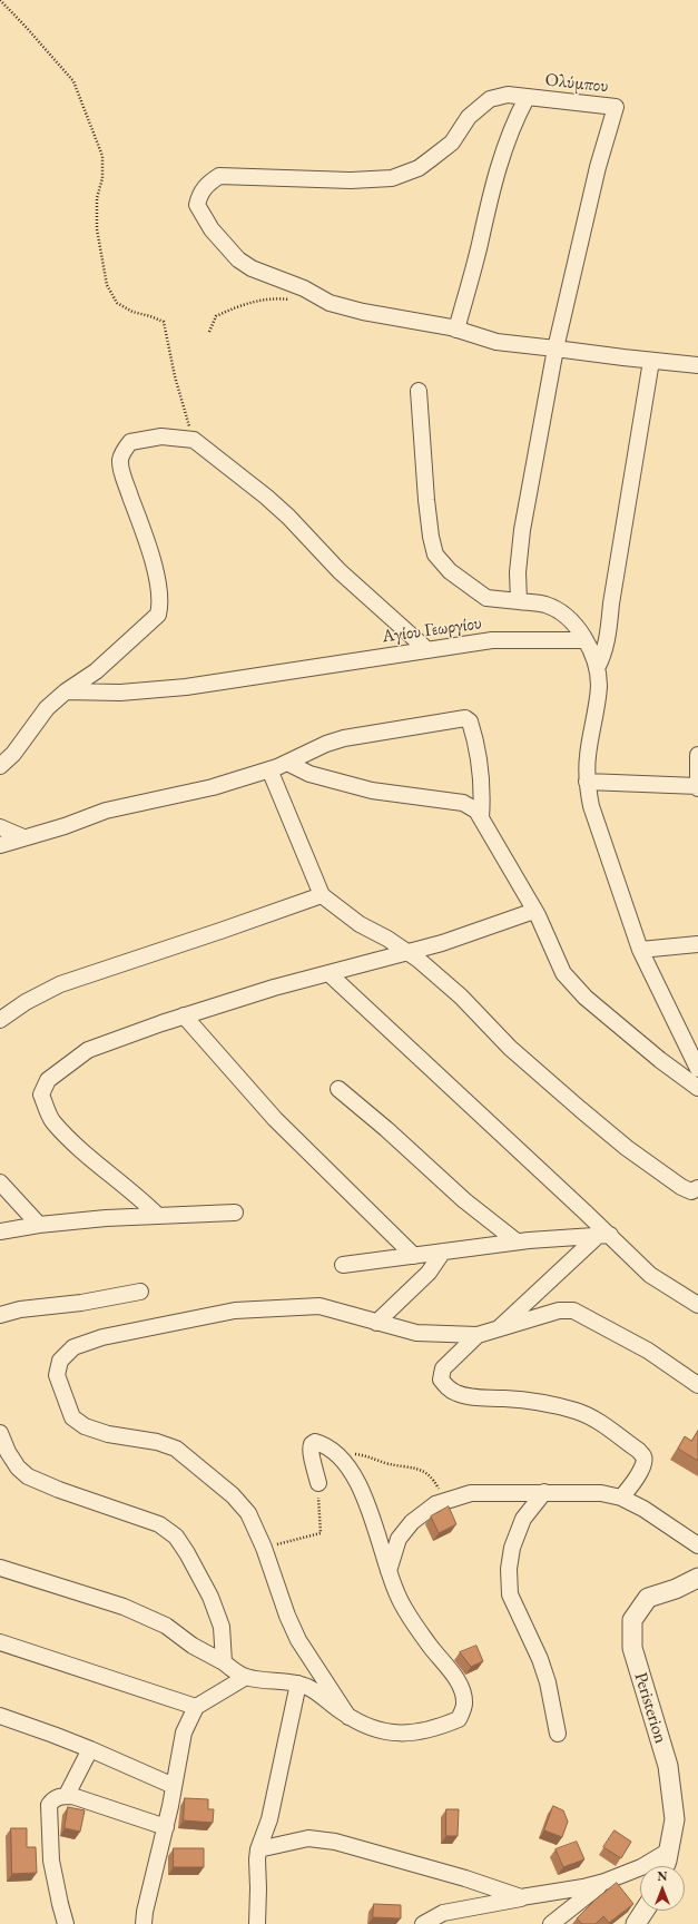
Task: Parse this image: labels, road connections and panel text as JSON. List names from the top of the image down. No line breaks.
{"streets":{"street":["Ολύμπου","Αγίου Γεωργίου","Peristerion"]},"north":"top"}
